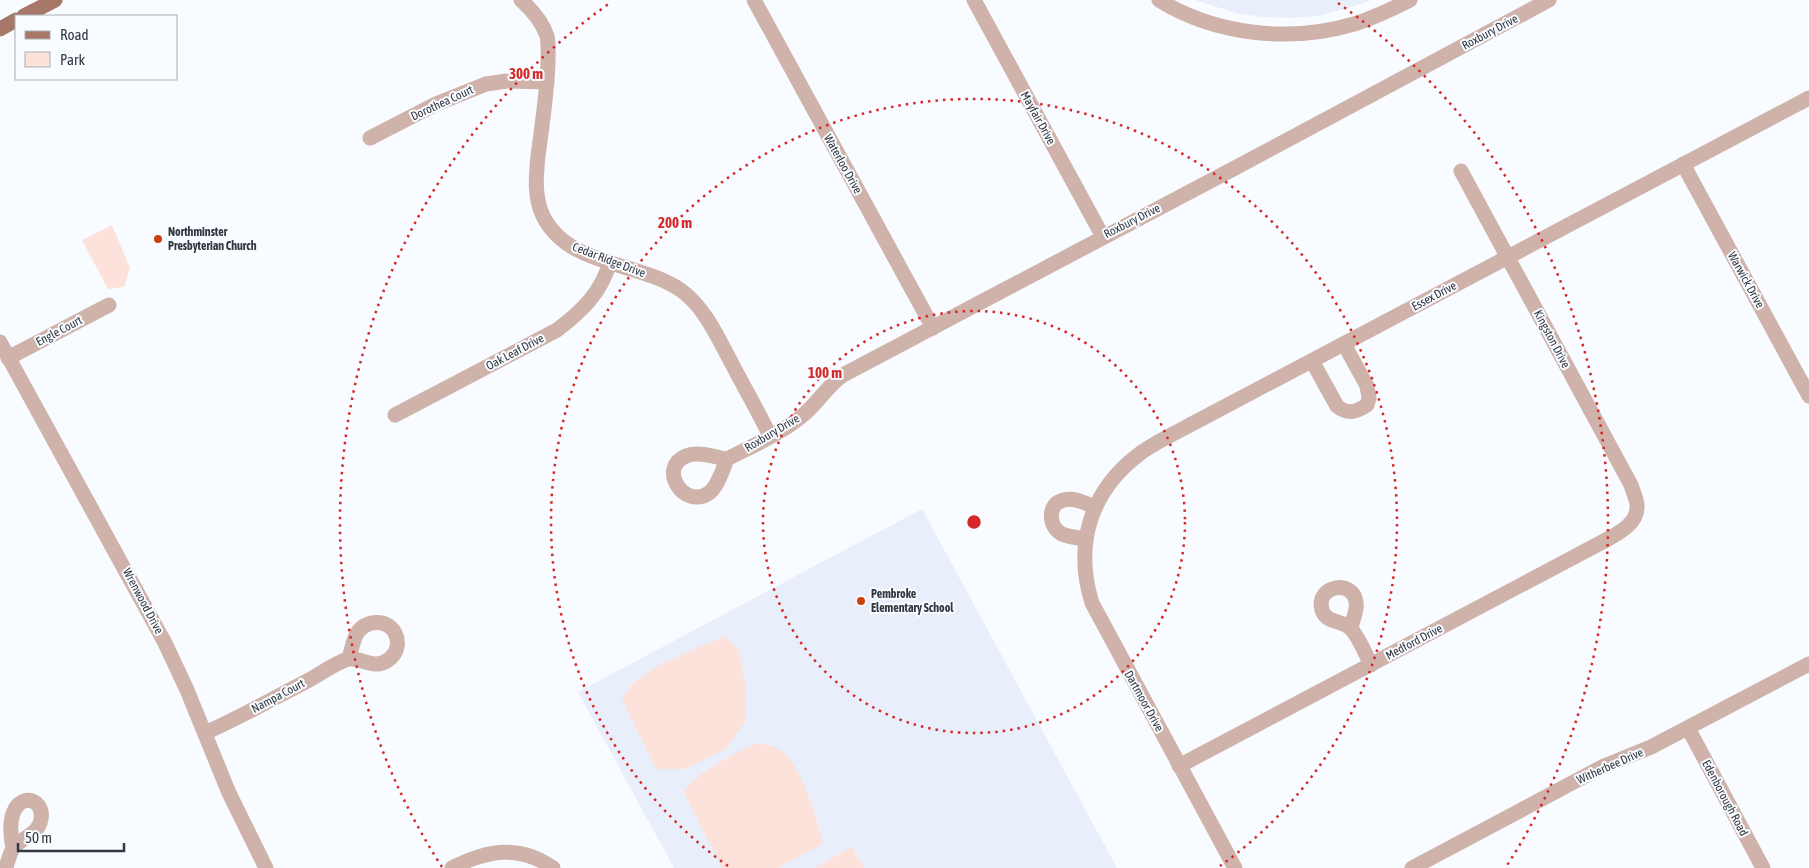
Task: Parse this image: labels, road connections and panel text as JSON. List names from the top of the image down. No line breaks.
{"streets":{"street":["Roxbury Drive","Dorothea Court","Mayfair Drive","Waterloo Drive","Cedar Ridge Drive","Warwick Drive","Essex Drive","Engle Court","Kingston Drive","Oak Leaf Drive","Wrenwood Drive","Medford Drive","Nampa Court","Dartmoor Drive","Witherbee Drive","Edenborough Road"]},"crossings":[["Roxbury Drive","Mayfair Drive"],["Roxbury Drive","Waterloo Drive"],["Roxbury Drive","Cedar Ridge Drive"],["Dorothea Court","Cedar Ridge Drive"],["Cedar Ridge Drive","Oak Leaf Drive"],["Warwick Drive","Essex Drive"],["Essex Drive","Kingston Drive"],["Essex Drive","Dartmoor Drive"],["Engle Court","Wrenwood Drive"],["Kingston Drive","Medford Drive"],["Wrenwood Drive","Nampa Court"],["Medford Drive","Dartmoor Drive"],["Witherbee Drive","Edenborough Road"]],"places":["Northminster Presbyterian Church","Pembroke Elementary School"],"legend":["Road","Park"],"scale_bar":"50 m","rings":["300 m","200 m","100 m"]}
